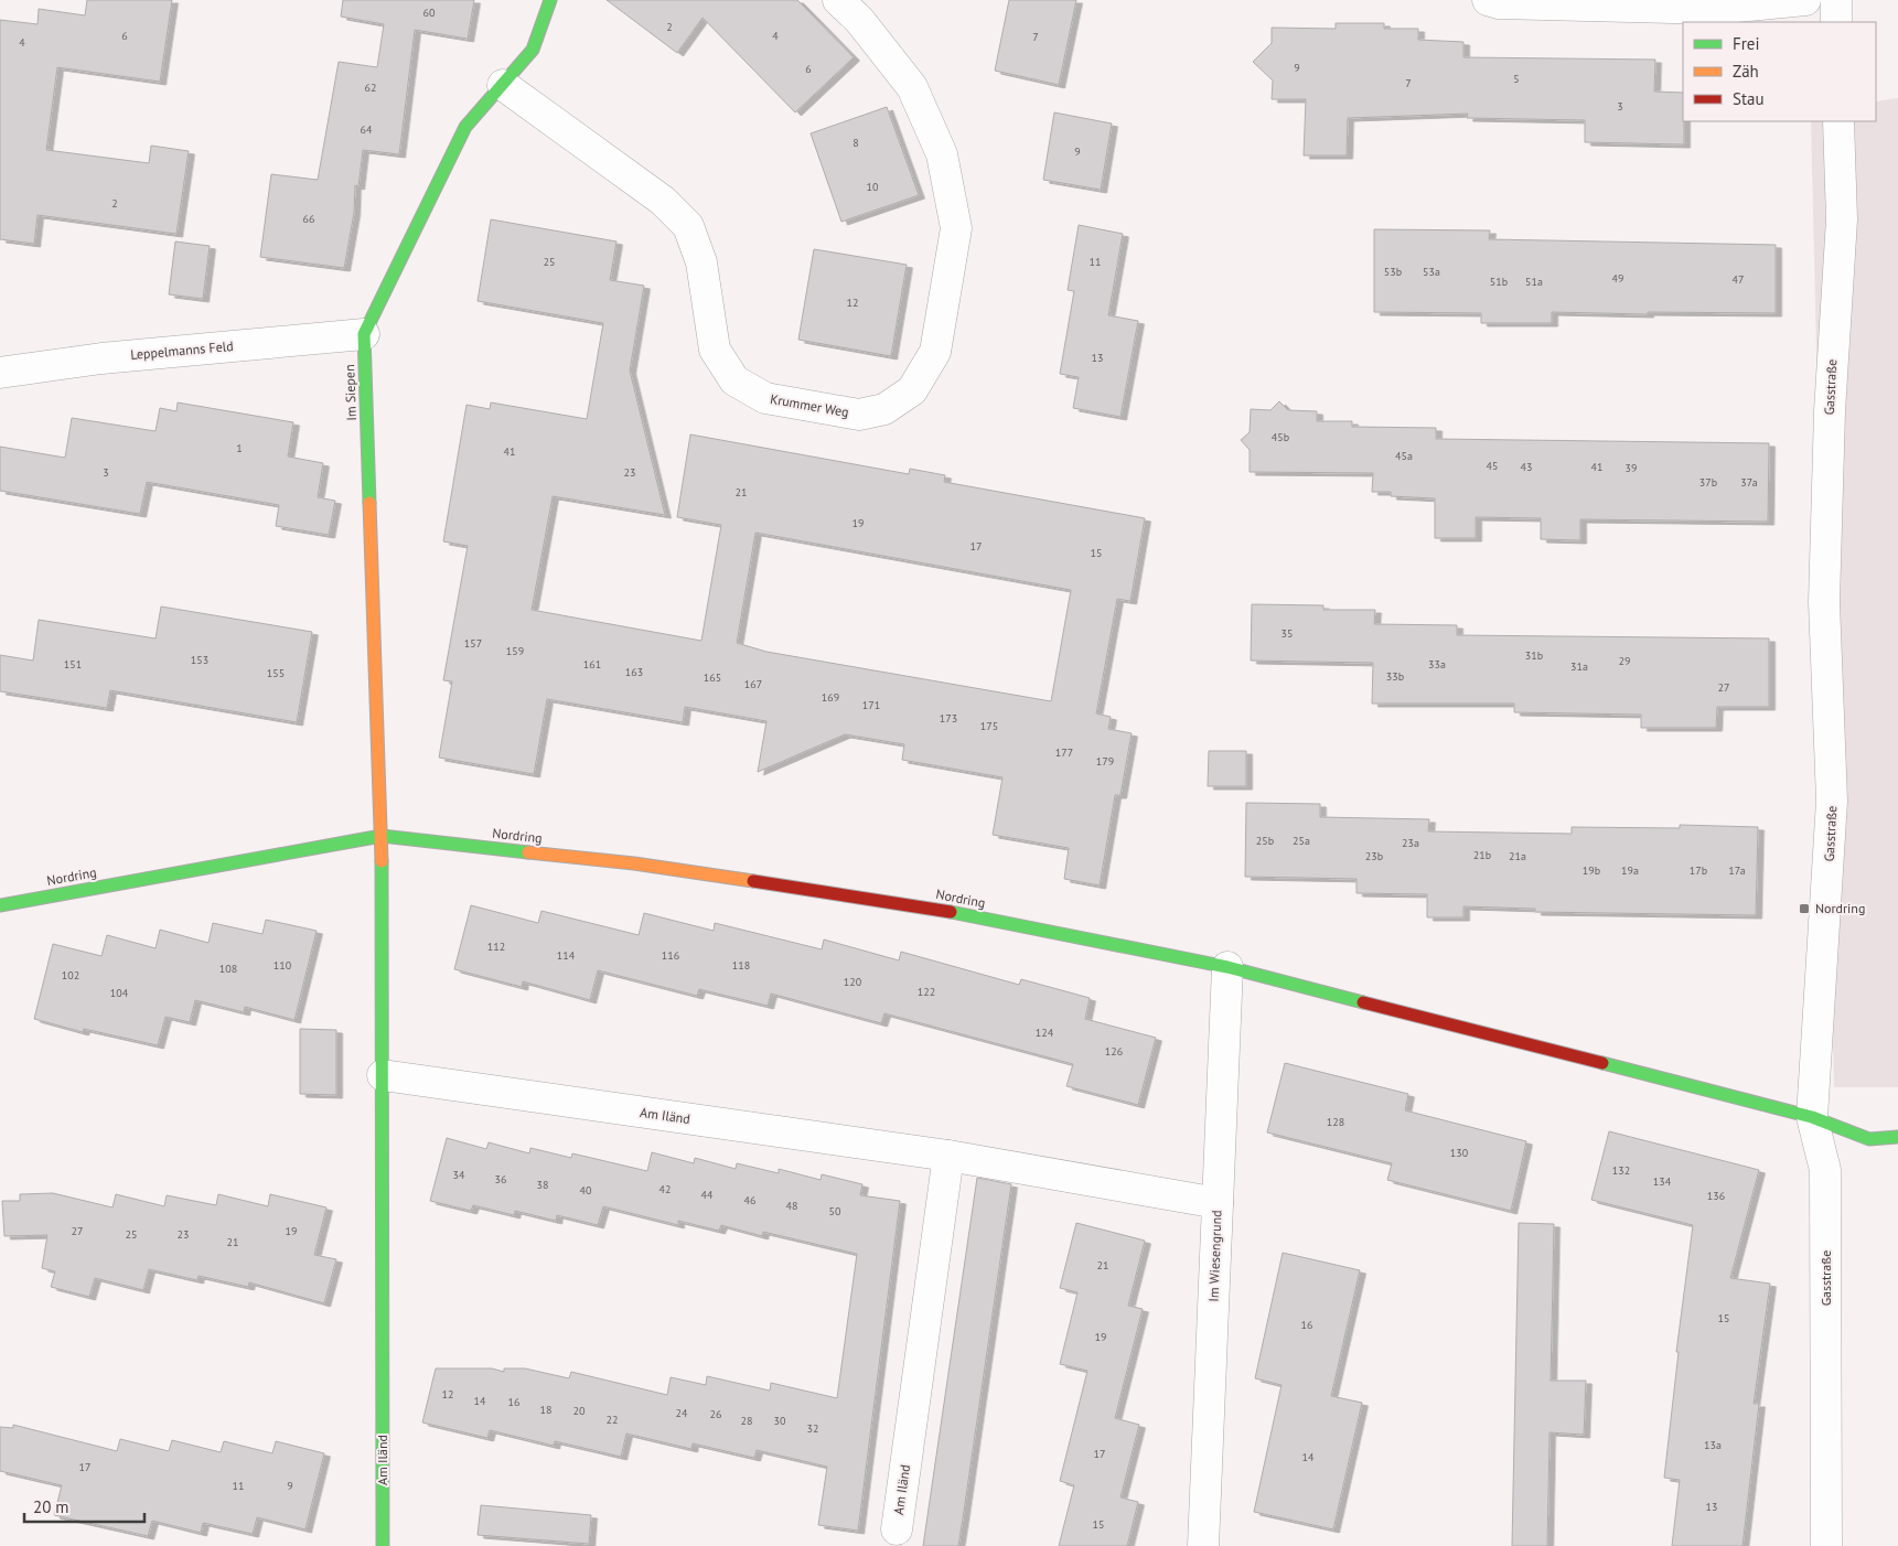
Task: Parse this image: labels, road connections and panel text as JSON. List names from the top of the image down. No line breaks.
{"streets":{"street":["Leppelmanns Feld","Gasstraße","Im Siepen","Krummer Weg","Nordring","Am Iländ","Im Wiesengrund"]},"crossings":[["Leppelmanns Feld","Im Siepen"],["Gasstraße","Nordring"],["Im Siepen","Krummer Weg"],["Im Siepen","Nordring"],["Im Siepen","Am Iländ"],["Nordring","Am Iländ"],["Nordring","Im Wiesengrund"],["Am Iländ","Im Wiesengrund"]],"places":{"transit":["Nordring"]},"house_numbers":["60","2","6","4","7","4","9","6","5","7","62","3","64","8","9","10","2","66","25","11","53b","53a","49","47","51b","51a","12","13","45b","1","41","45a","45","43","41","39","3","23","37b","37a","21","19","17","15","35","157","159","31b","153","29","151","161","33a","31a","163","155","33b","165","167","27","169","171","173","175","177","179","25b","25a","23a","21b","23b","21a","19b","19a","17b","17a","112","114","116","110","118","108","102","120","122","104","124","126","128","130","132","34","36","134","38","42","40","44","136","46","48","50","27","19","25","23","21","21","15","16","19","12","14","16","18","20","24","26","22","28","30","32","13a","17","14","17","11","9","13","15"],"legend":["Frei","Zäh","Stau"],"scale_bar":"20 m"}
